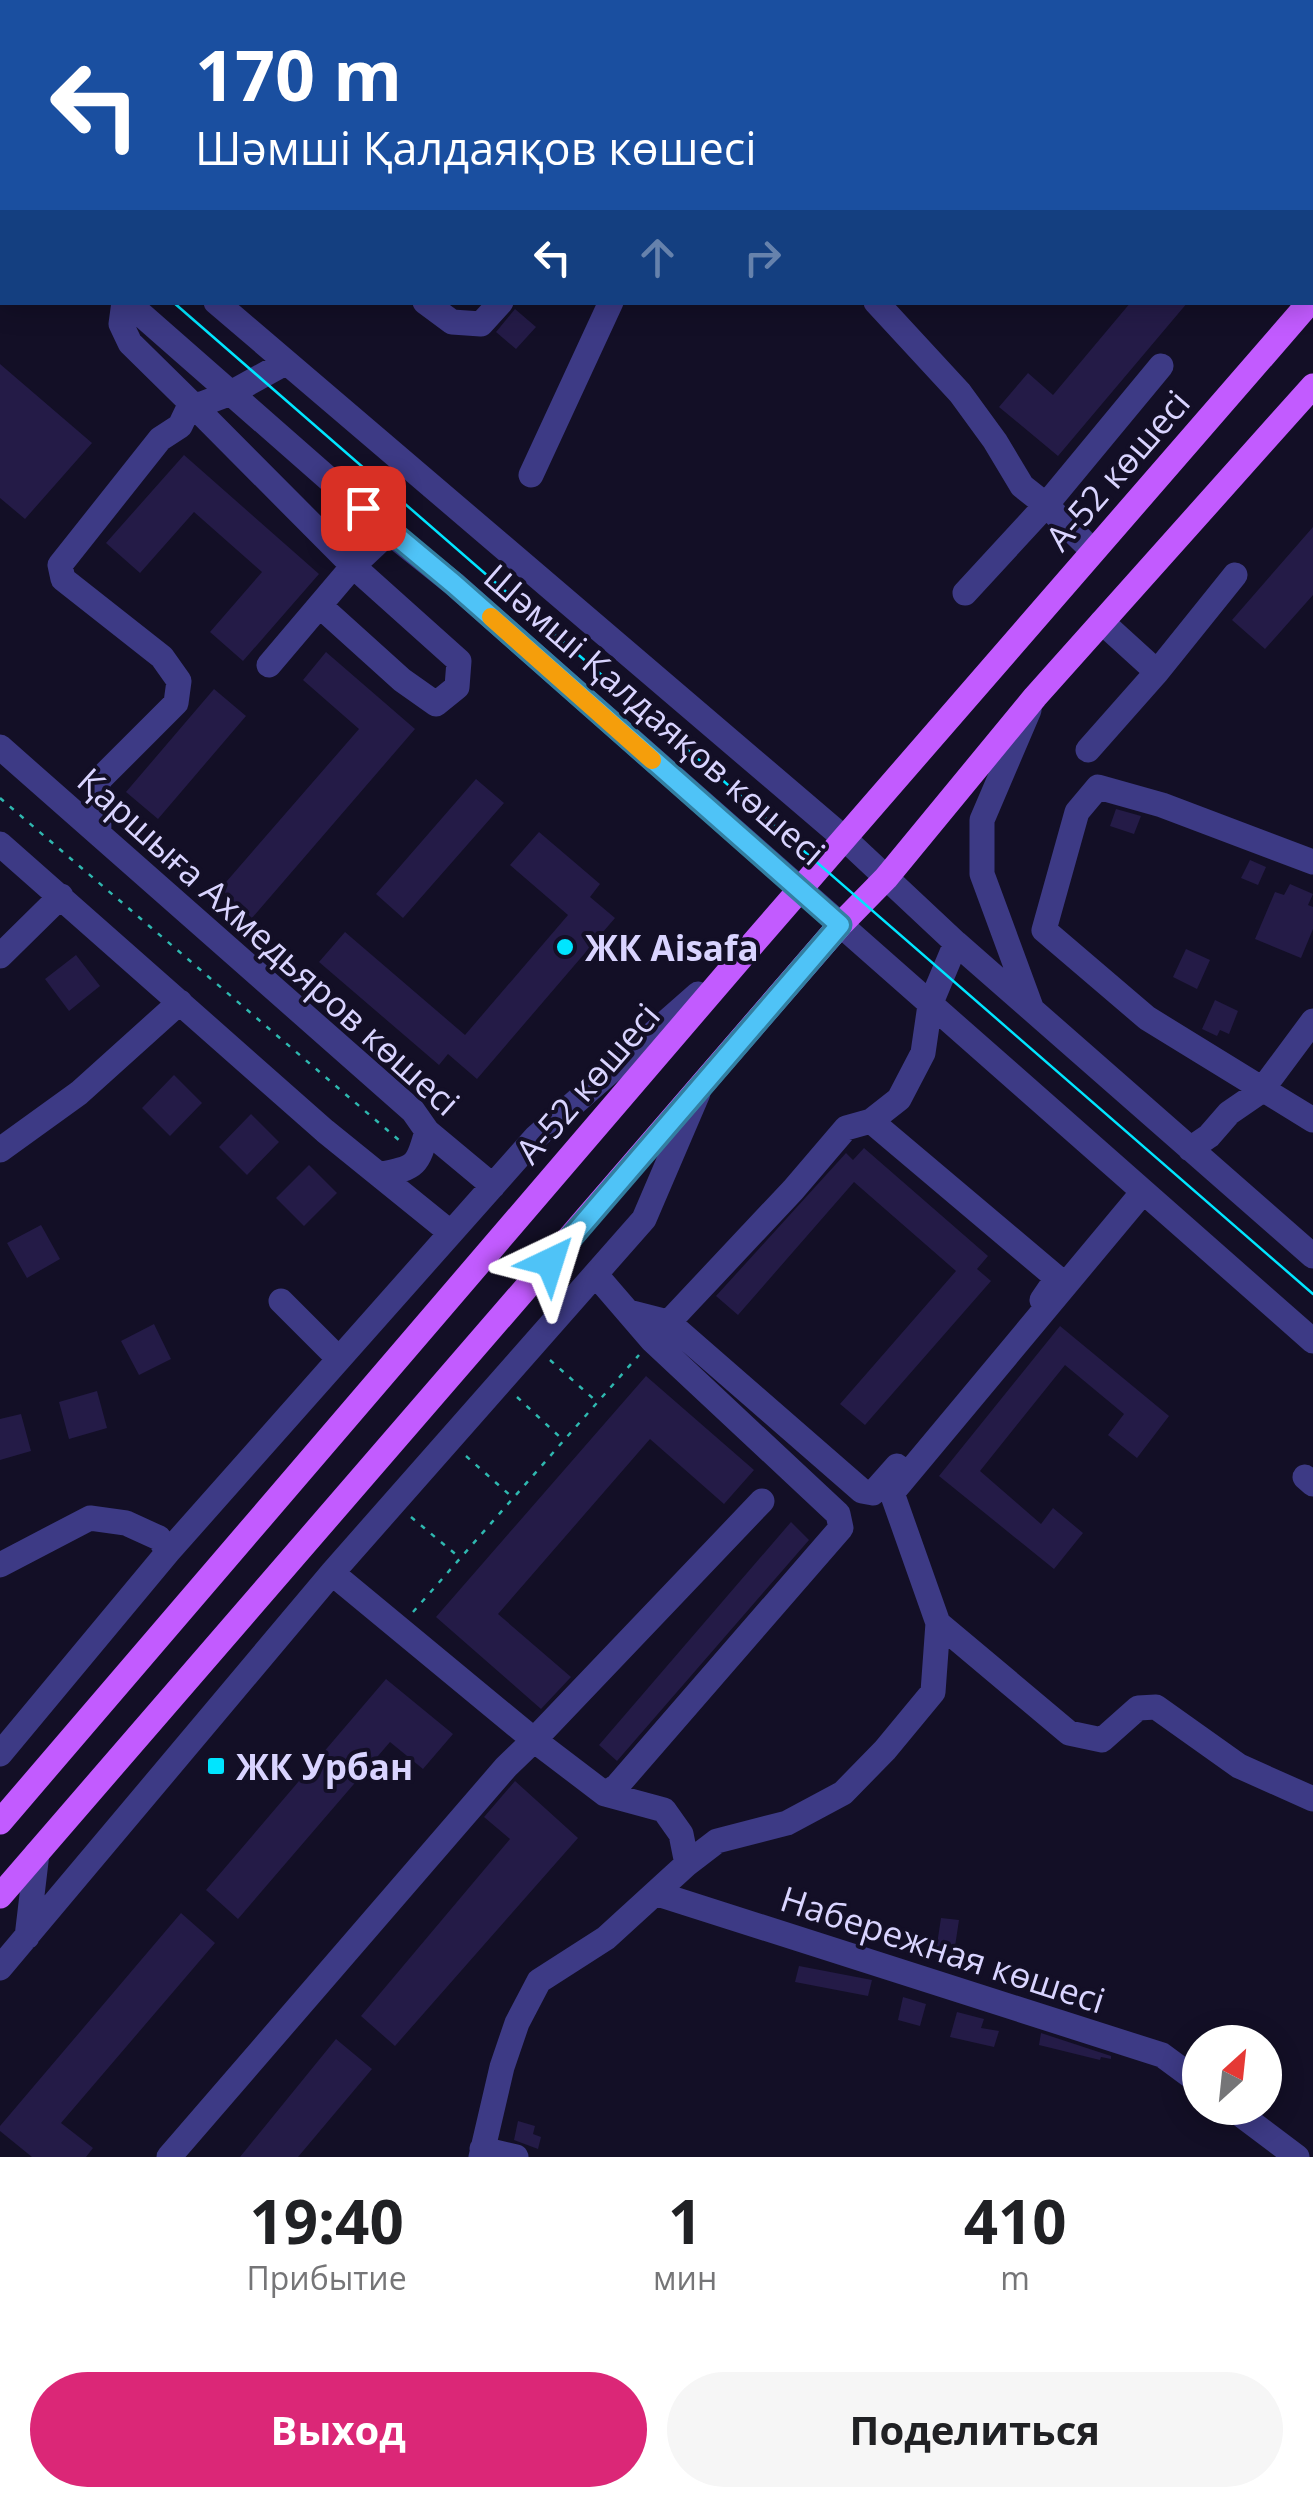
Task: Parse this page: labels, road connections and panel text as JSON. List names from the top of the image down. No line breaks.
{"streets":{"main road":["А-52 көшесі"],"street":["Шәмші Қалдаяқов көшесі","Қаршыға Ахмедьяров көшесі","Набережная көшесі"]},"crossings":[["А-52 көшесі","Шәмші Қалдаяқов көшесі"]],"places":{"other":["ЖК Aisafa"],"transit":["ЖК Урбан"]},"north":"top right","page":{"turn":["170 m","Шәмші Қалдаяқов көшесі"],"eta":["19:40","Прибытие","1","мин","410","m"],"buttons":["Выход","Поделиться"]}}
